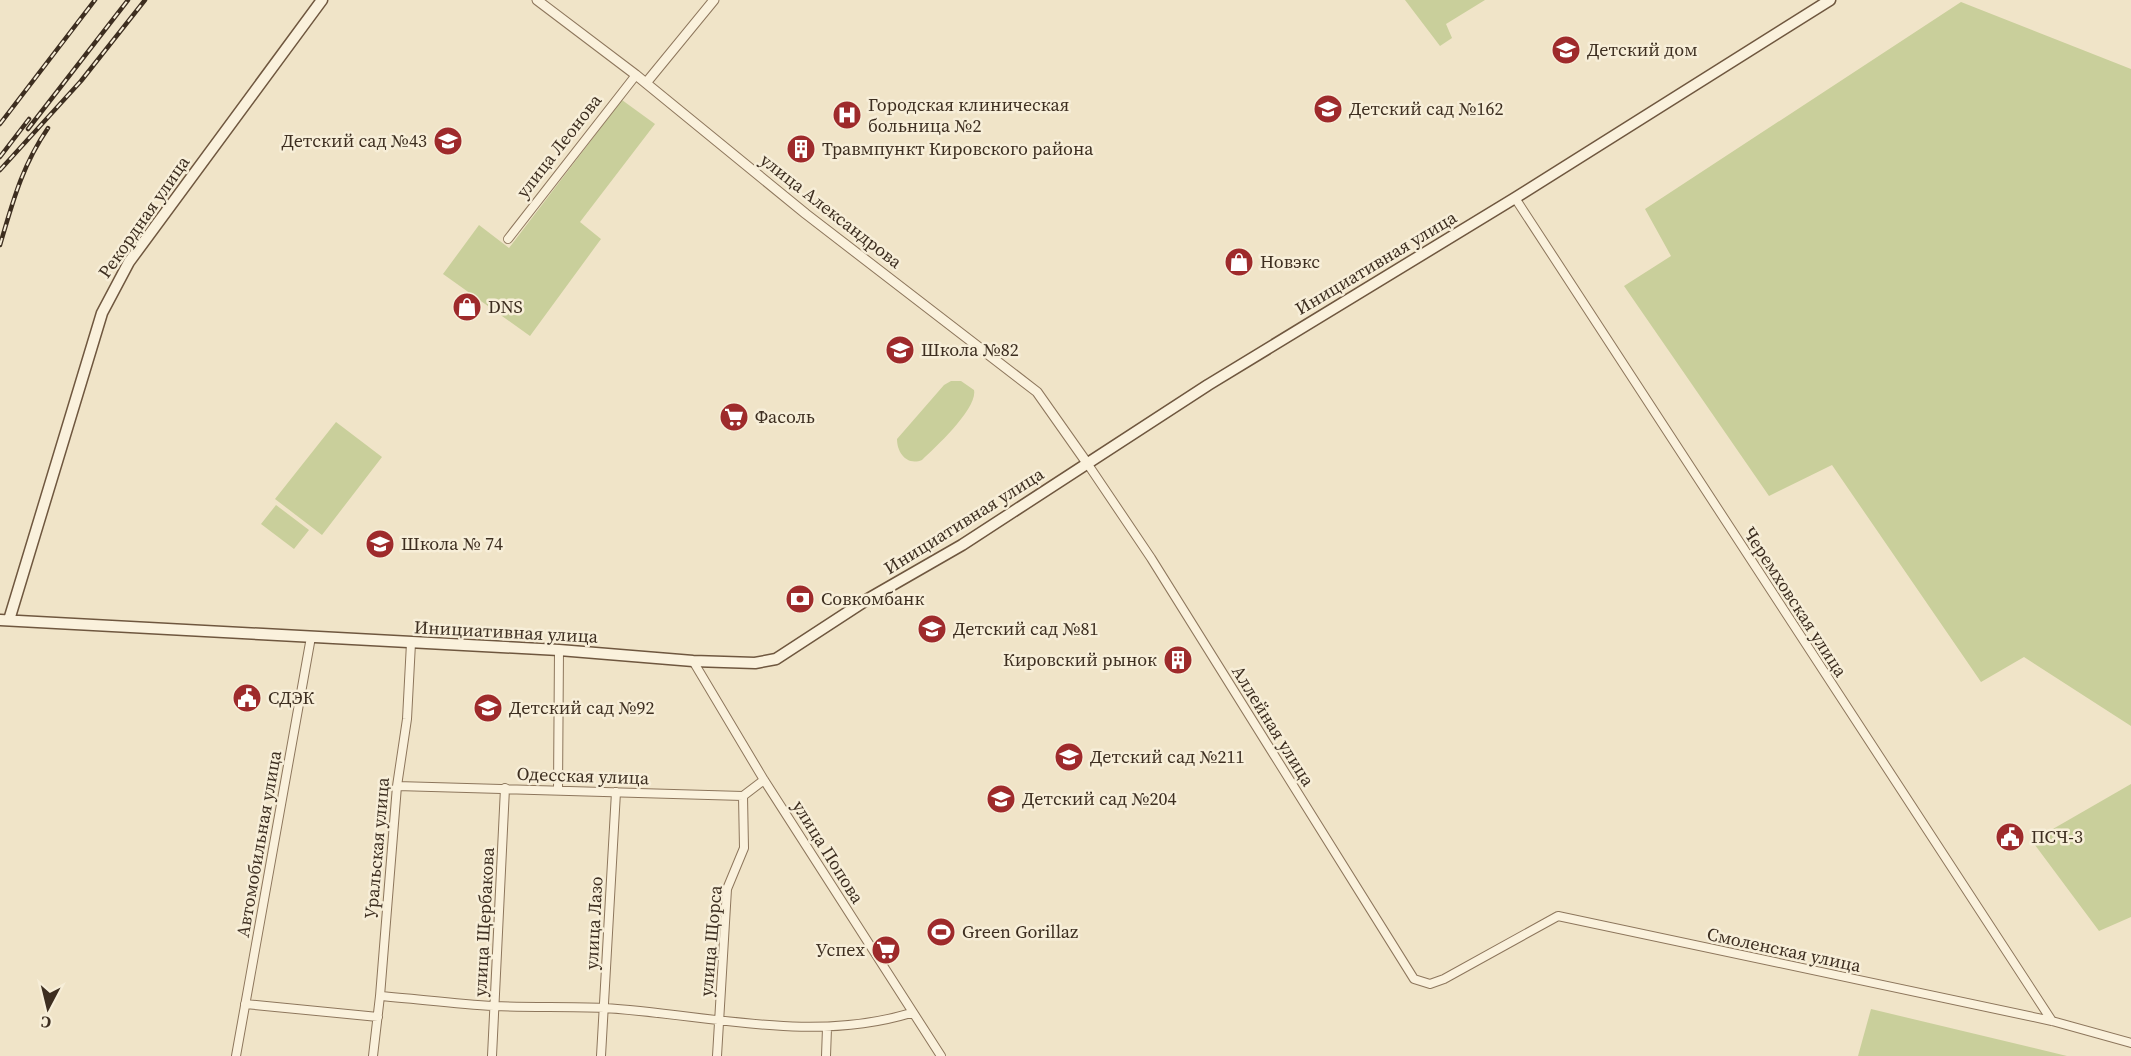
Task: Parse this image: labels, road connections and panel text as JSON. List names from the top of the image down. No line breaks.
{"streets":{"main road":["Рекордная улица","Инициативная улица"],"street":["улица Леонова","улица Александрова","Черемховская улица","Аллейная улица","Одесская улица","Автомобильная улица","Уральская улица","улица Попова","улица Щербакова","улица Лазо","улица Щорса","Смоленская улица"]},"crossings":[["улица Леонова","улица Александрова"],["улица Александрова","Инициативная улица"],["улица Александрова","Аллейная улица"],["Рекордная улица","Инициативная улица"],["Инициативная улица","Черемховская улица"],["Инициативная улица","Аллейная улица"],["Инициативная улица","Автомобильная улица"],["Инициативная улица","Уральская улица"],["Инициативная улица","улица Попова"],["Черемховская улица","Смоленская улица"],["Аллейная улица","Смоленская улица"],["Одесская улица","Уральская улица"],["Одесская улица","улица Щербакова"],["Одесская улица","улица Лазо"],["Одесская улица","улица Щорса"]],"places":{"school or university":["Детский дом","Детский сад №162","Детский сад №43","Школа №82","Школа № 74","Детский сад №81","Детский сад №92","Детский сад №211","Детский сад №204"],"hospital":["Городская клиническая больница №2"],"building":["Травмпункт Кировского района","Кировский рынок"],"shop":["Новэкс","DNS"],"supermarket":["Фасоль","Успех"],"bank":["Совкомбанк"],"public building":["СДЭК","ПСЧ-3"],"sports":["Green Gorillaz"]},"north":"bottom"}
